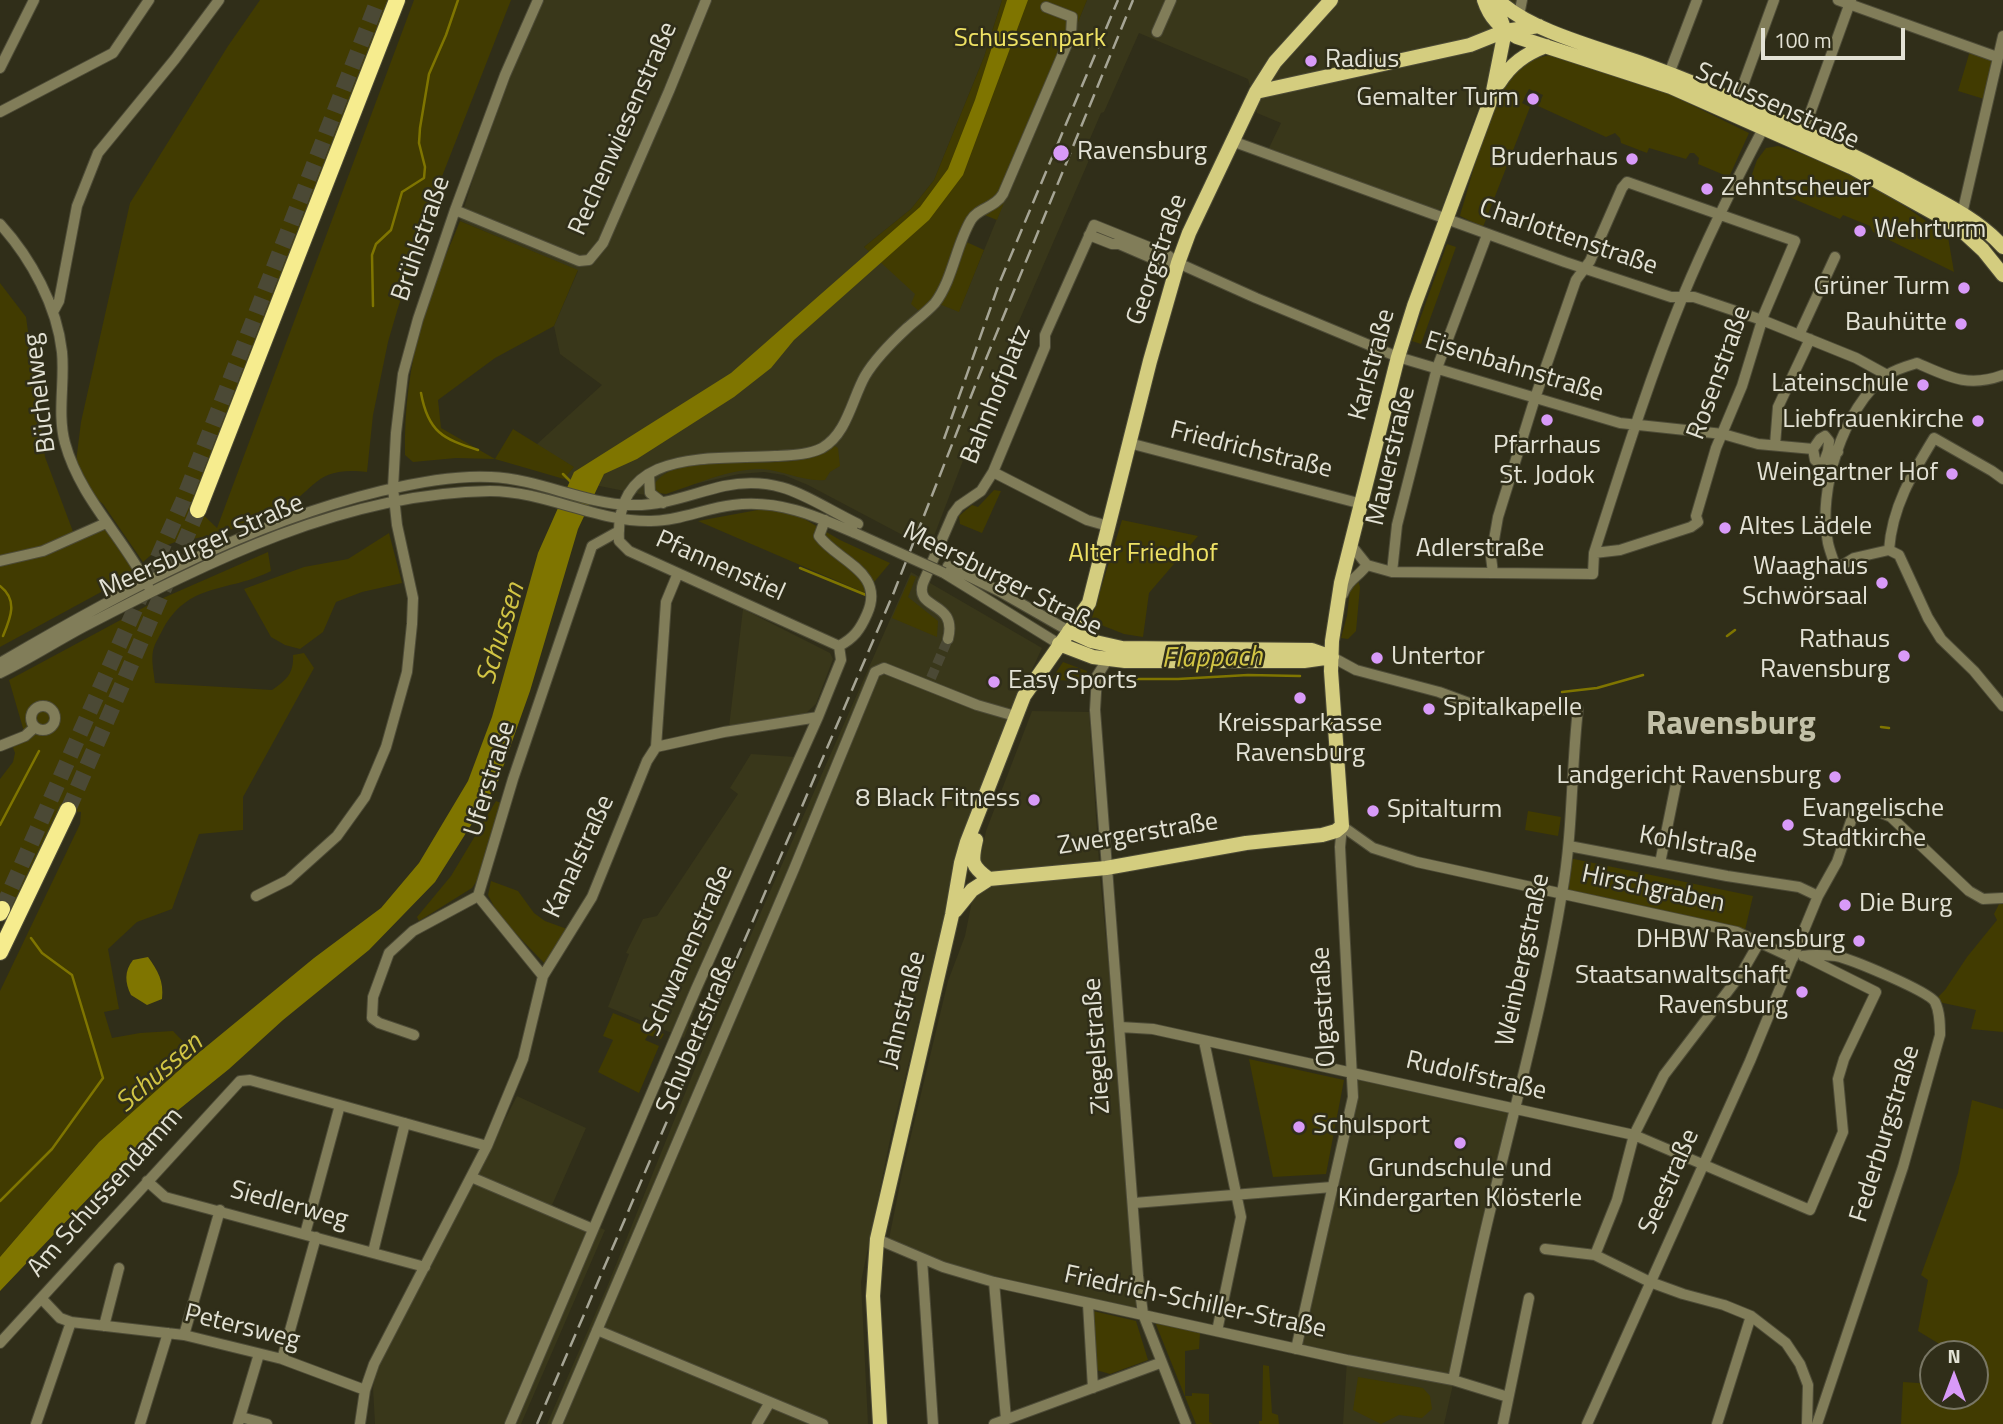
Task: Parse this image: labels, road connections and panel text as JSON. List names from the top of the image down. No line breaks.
{"streets":{"main road":["Schussenstraße","Georgstraße","Karlstraße","Meersburger Straße","Zwergerstraße","Olgastraße","Jahnstraße"],"street":["Rechenwiesenstraße","Charlottenstraße","Brühlstraße","Eisenbahnstraße","Rosenstraße","Büchelweg","Bahnhofplatz","Friedrichstraße","Mauerstraße","Adlerstraße","Pfannenstiel","Uferstraße","Kohlstraße","Kanalstraße","Hirschgraben","Schwanenstraße","Weinbergstraße","Schubertstraße","Ziegelstraße","Rudolfstraße","Federburgstraße","Seestraße","Am Schussendamm","Siedlerweg","Friedrich-Schiller-Straße","Petersweg"]},"crossings":[["Schussenstraße","Georgstraße"],["Schussenstraße","Karlstraße"],["Rechenwiesenstraße","Brühlstraße"],["Charlottenstraße","Georgstraße"],["Charlottenstraße","Karlstraße"],["Charlottenstraße","Rosenstraße"],["Charlottenstraße","Mauerstraße"],["Brühlstraße","Meersburger Straße"],["Georgstraße","Eisenbahnstraße"],["Georgstraße","Friedrichstraße"],["Georgstraße","Meersburger Straße"],["Georgstraße","Jahnstraße"],["Karlstraße","Eisenbahnstraße"],["Karlstraße","Friedrichstraße"],["Karlstraße","Meersburger Straße"],["Karlstraße","Weinbergstraße"],["Karlstraße","Olgastraße"],["Eisenbahnstraße","Rosenstraße"],["Eisenbahnstraße","Bahnhofplatz"],["Eisenbahnstraße","Mauerstraße"],["Rosenstraße","Adlerstraße"],["Büchelweg","Meersburger Straße"],["Mauerstraße","Adlerstraße"],["Meersburger Straße","Pfannenstiel"],["Meersburger Straße","Weinbergstraße"],["Meersburger Straße","Olgastraße"],["Meersburger Straße","Jahnstraße"],["Meersburger Straße","Ziegelstraße"],["Pfannenstiel","Uferstraße"],["Pfannenstiel","Schwanenstraße"],["Zwergerstraße","Hirschgraben"],["Zwergerstraße","Olgastraße"],["Zwergerstraße","Ziegelstraße"],["Kohlstraße","Weinbergstraße"],["Kohlstraße","Seestraße"],["Kanalstraße","Siedlerweg"],["Kanalstraße","Petersweg"],["Hirschgraben","Weinbergstraße"],["Hirschgraben","Olgastraße"],["Hirschgraben","Rudolfstraße"],["Hirschgraben","Federburgstraße"],["Hirschgraben","Seestraße"],["Weinbergstraße","Olgastraße"],["Weinbergstraße","Rudolfstraße"],["Weinbergstraße","Friedrich-Schiller-Straße"],["Olgastraße","Rudolfstraße"],["Olgastraße","Friedrich-Schiller-Straße"],["Jahnstraße","Schubertstraße"],["Jahnstraße","Friedrich-Schiller-Straße"],["Ziegelstraße","Rudolfstraße"],["Ziegelstraße","Friedrich-Schiller-Straße"],["Rudolfstraße","Seestraße"],["Federburgstraße","Seestraße"],["Am Schussendamm","Siedlerweg"]],"districts":["Ravensburg"],"water":["Schussen","Flappach"],"parks":["Schussenpark","Alter Friedhof"],"places":["Radius","Gemalter Turm","Ravensburg","Bruderhaus","Zehntscheuer","Wehrturm","Grüner Turm","Bauhütte","Lateinschule","Pfarrhaus St. Jodok","Liebfrauenkirche","Weingartner Hof","Altes Lädele","Waaghaus Schwörsaal","Rathaus Ravensburg","Untertor","Easy Sports","Kreissparkasse Ravensburg","Spitalkapelle","Landgericht Ravensburg","8 Black Fitness","Spitalturm","Evangelische Stadtkirche","Die Burg","DHBW Ravensburg","Staatsanwaltschaft Ravensburg","Schulsport","Grundschule und Kindergarten Klösterle"],"scale_bar":"100 m","north":"top"}
